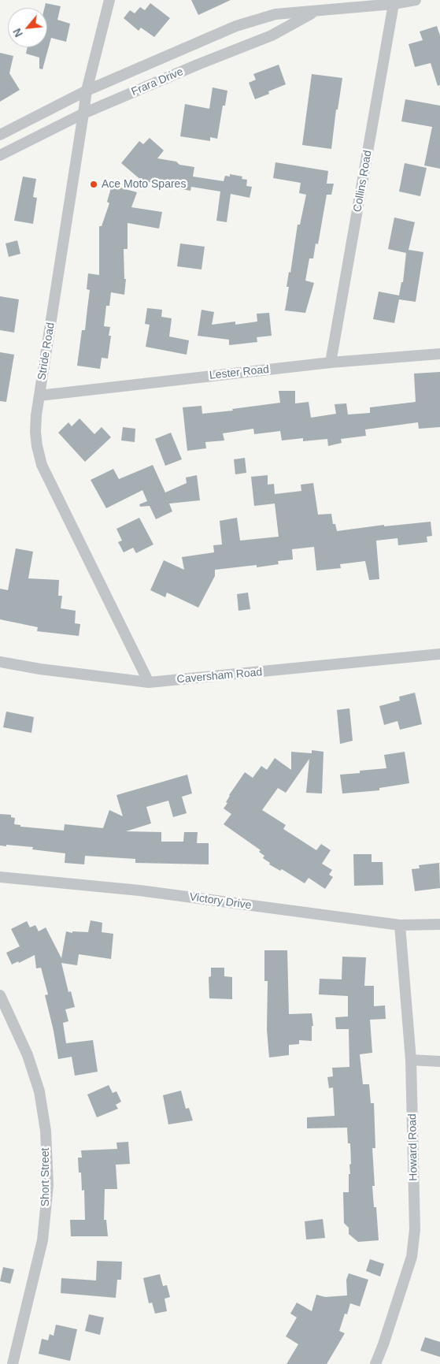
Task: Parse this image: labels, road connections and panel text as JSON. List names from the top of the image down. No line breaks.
{"streets":{"street":["Frara Drive","Collins Road","Stride Road","Lester Road","Caversham Road","Victory Drive","Howard Road","Short Street"]},"crossings":[["Frara Drive","Collins Road"],["Frara Drive","Stride Road"],["Collins Road","Lester Road"],["Stride Road","Lester Road"],["Stride Road","Caversham Road"],["Victory Drive","Howard Road"]],"places":["Ace Moto Spares"],"north":"bottom left"}
